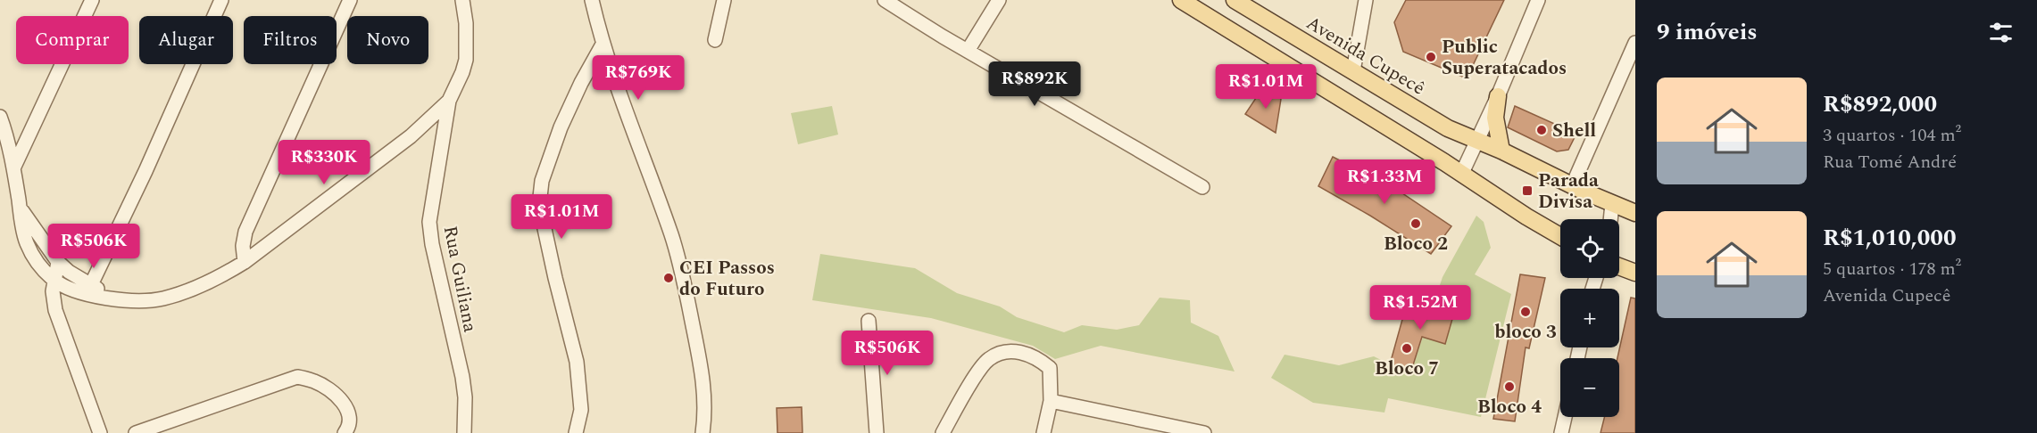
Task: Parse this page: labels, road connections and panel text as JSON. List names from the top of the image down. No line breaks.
{"streets":{"main road":["Avenida Cupecê"],"street":["Rua Guiliana"]},"places":{"other":["Public Superatacados","Shell","Bloco 2","CEI Passos do Futuro","bloco 3","Bloco 7","Bloco 4"],"transit":["Parada Divisa"]},"page":{"heading":"9 imóveis","chip":["Comprar","Alugar","Filtros","Novo"],"price":["R$769K","R$892K","R$1.01M","R$330K","R$1.33M","R$1.01M","R$506K","R$1.52M","R$506K"],"list":[{"name":"R$892,000","note":"3 quartos · 104 m² · Rua Tomé André"},{"name":"R$1,010,000","note":"5 quartos · 178 m² · Avenida Cupecê"}],"map_buttons":["+","−"]}}
